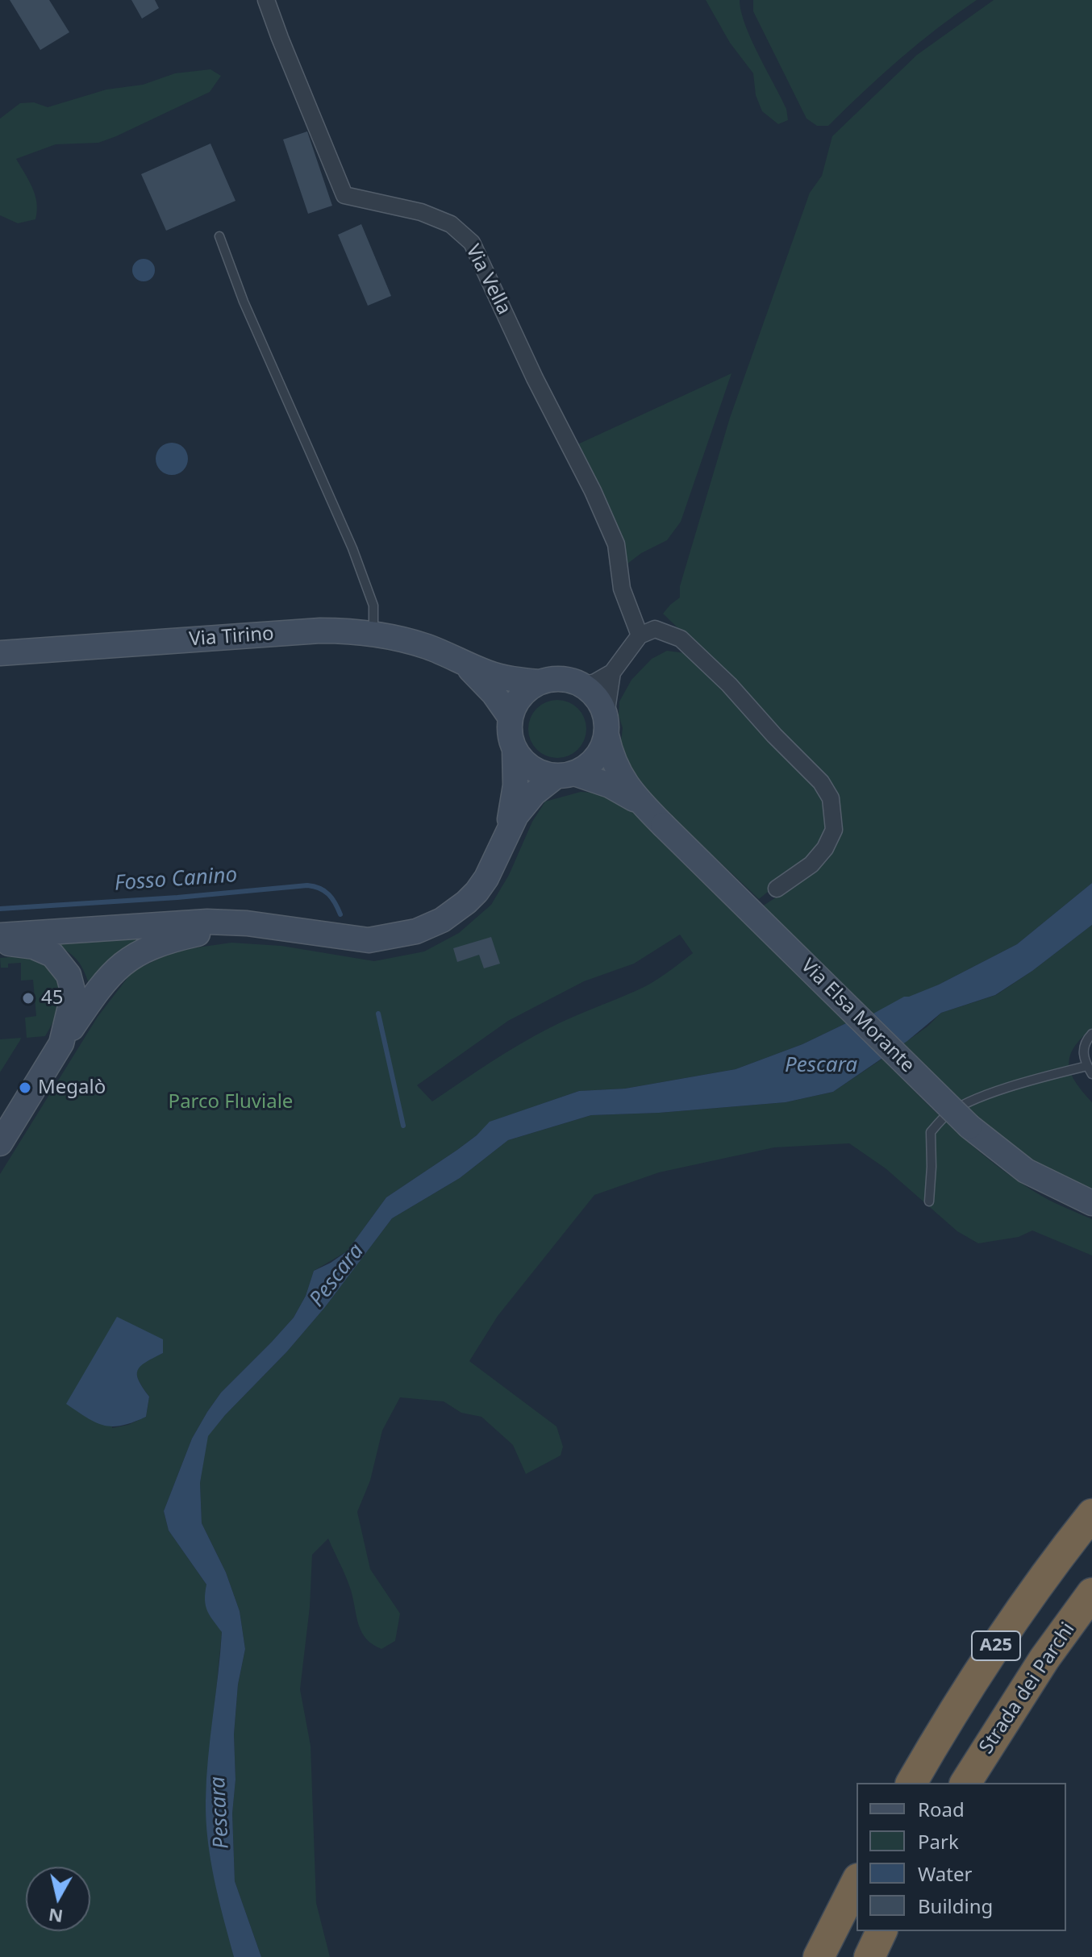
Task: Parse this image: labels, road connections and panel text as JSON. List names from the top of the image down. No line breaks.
{"streets":{"highway":["A25","Strada dei Parchi"],"main road":["Via Tirino","Via Elsa Morante"],"street":["Via Vella"]},"crossings":[["Via Tirino","Via Elsa Morante"]],"water":["Fosso Canino","Pescara"],"parks":["Parco Fluviale"],"places":["45","Megalò"],"legend":["Road","Park","Water","Building"],"north":"bottom"}
